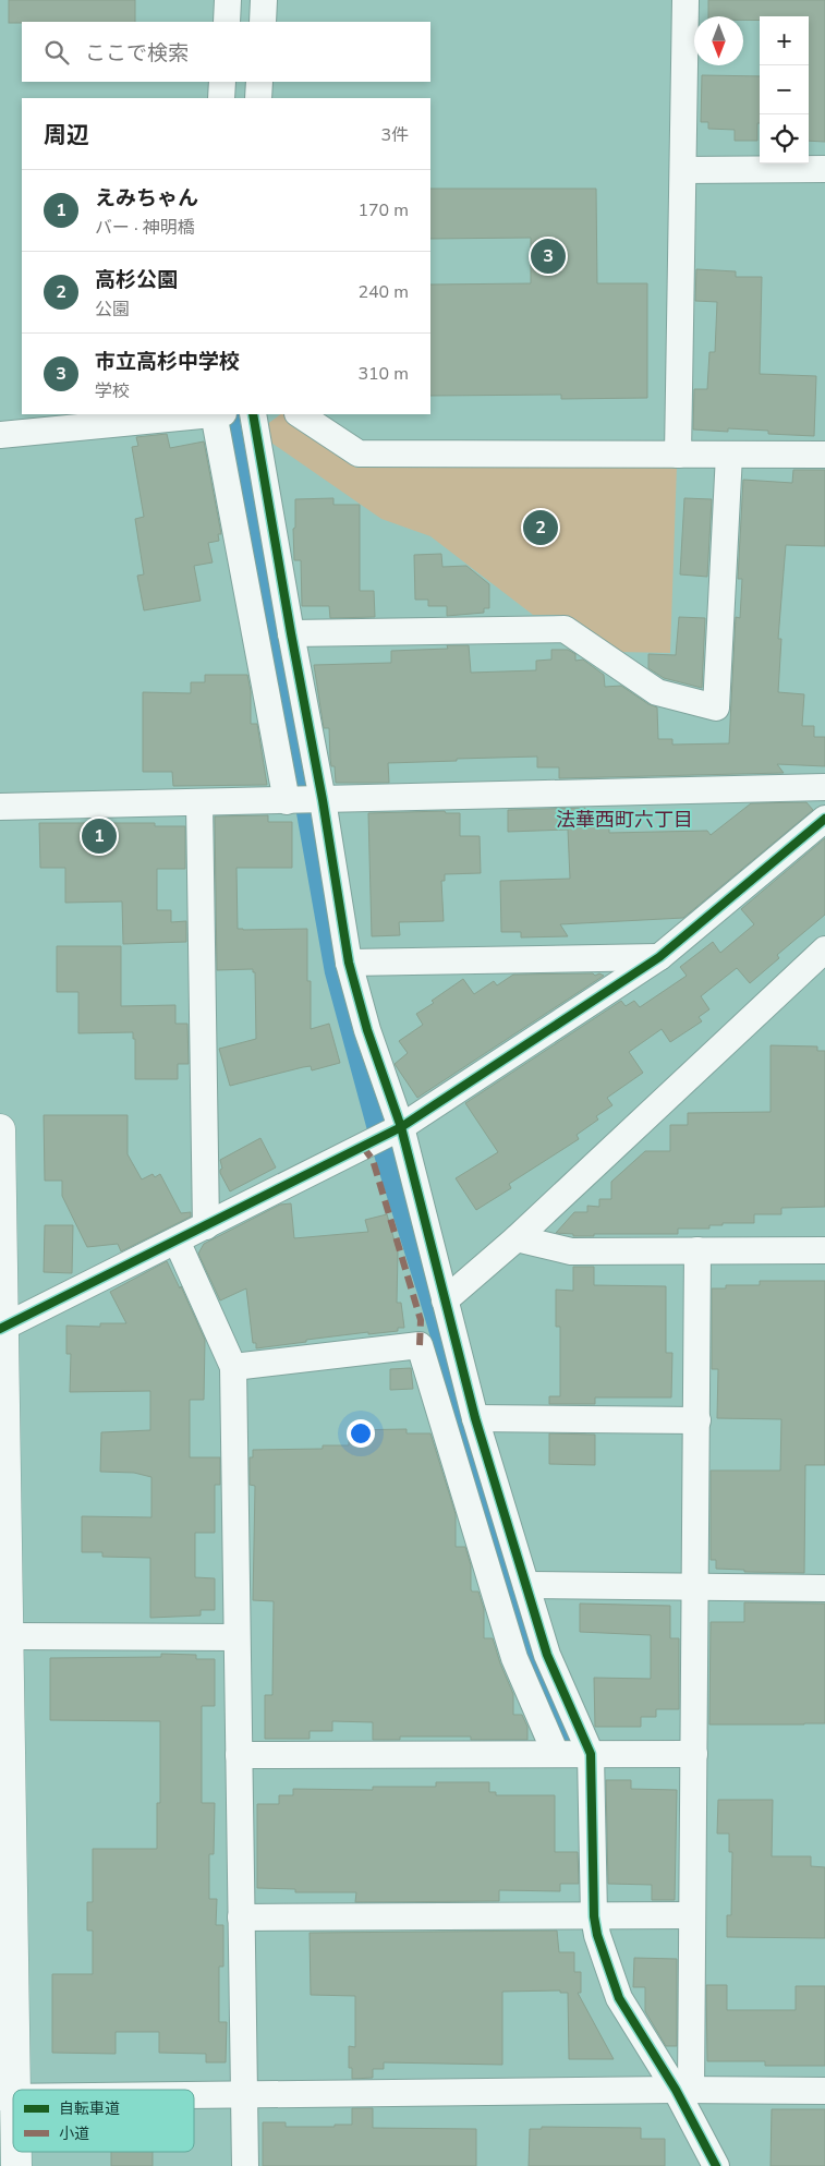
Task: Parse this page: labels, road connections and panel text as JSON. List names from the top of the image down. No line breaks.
{"districts":["法華西町六丁目"],"legend":["自転車道","小道"],"north":"bottom","page":{"map_buttons":["+","−"],"search":"ここで検索","heading":["周辺","3件"],"list":[{"mark":"1","name":"えみちゃん","note":"バー · 神明橋","value":"170 m"},{"mark":"2","name":"高杉公園","note":"公園","value":"240 m"},{"mark":"3","name":"市立高杉中学校","note":"学校","value":"310 m"}],"pins":["3","2","1"]}}
